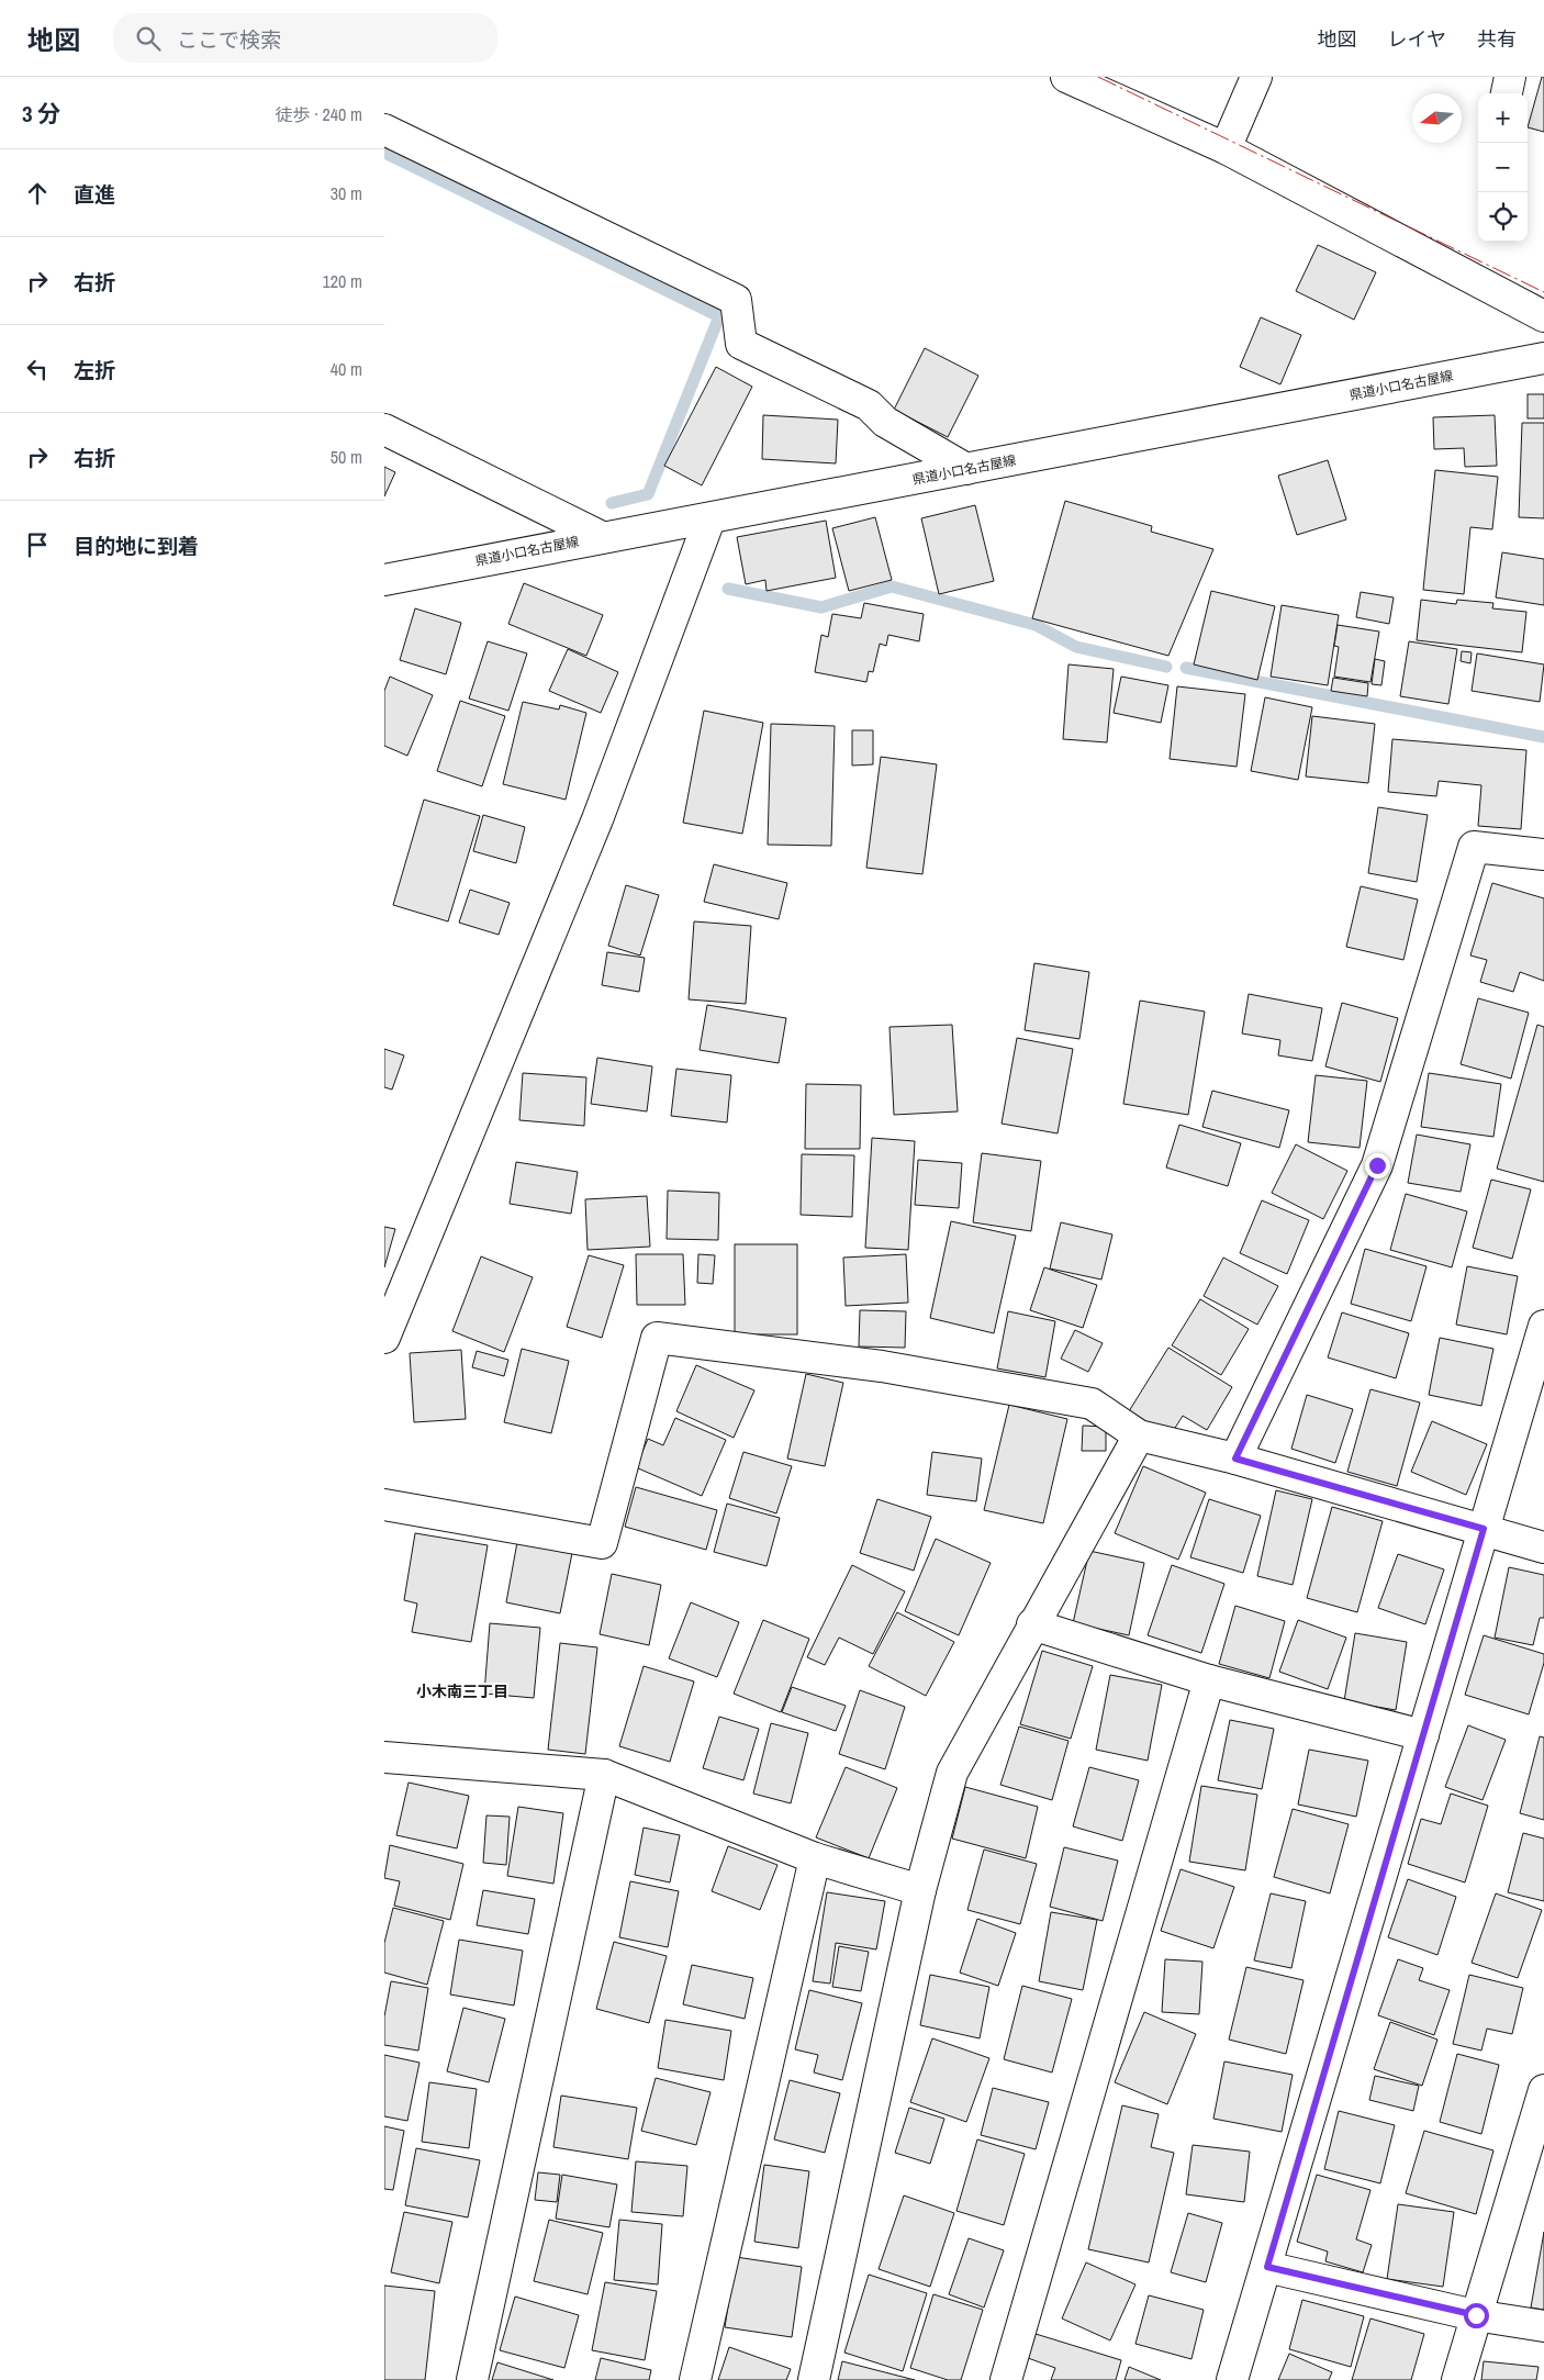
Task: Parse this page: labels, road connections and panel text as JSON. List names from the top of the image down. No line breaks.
{"streets":{"street":["県道小口名古屋線"]},"districts":["小木南三丁目"],"north":"left","page":{"header":"地図","search":"ここで検索","nav":["地図","レイヤ","共有"],"heading":["3 分","徒歩 · 240 m"],"map_buttons":["+","−"],"list":[["直進","30 m"],["右折","120 m"],["左折","40 m"],["右折","50 m"],"目的地に到着"]}}
